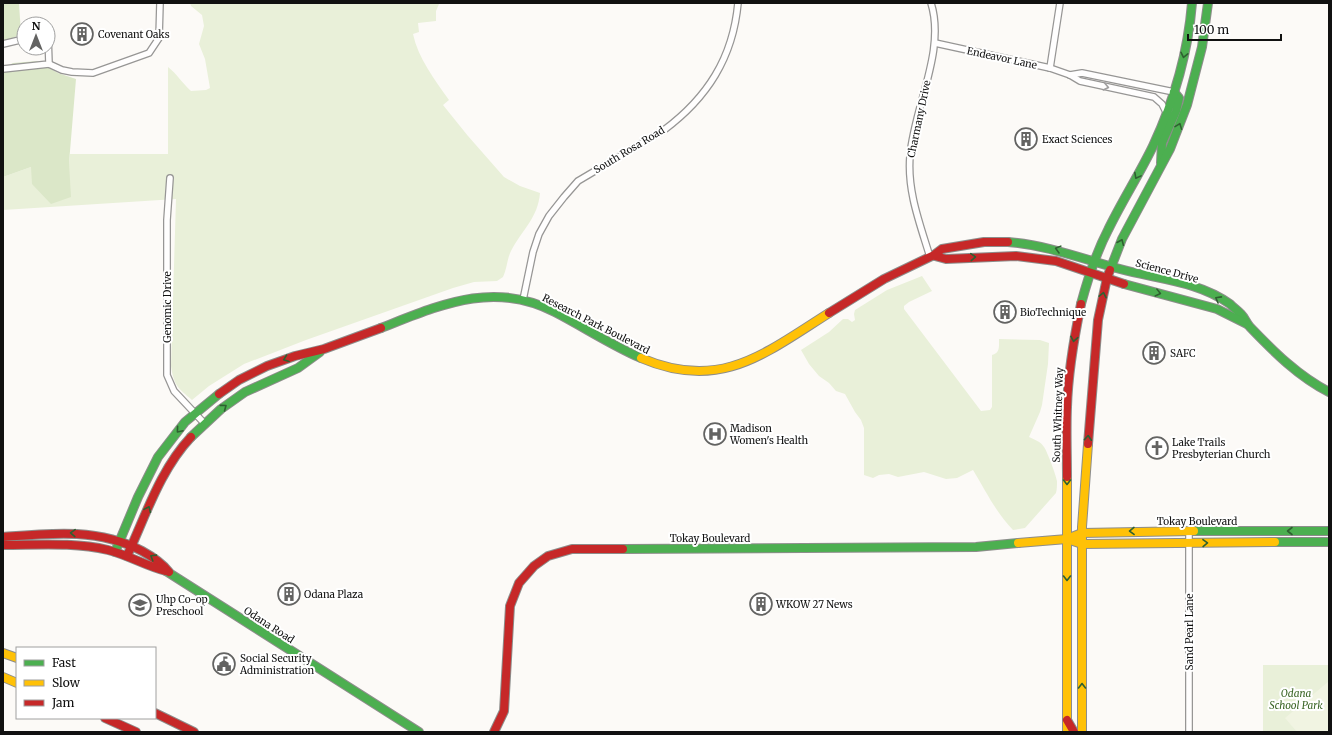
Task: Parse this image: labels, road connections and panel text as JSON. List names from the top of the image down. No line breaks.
{"streets":{"main road":["Science Drive","Research Park Boulevard","South Whitney Way","Tokay Boulevard","Odana Road"],"street":["Endeavor Lane","Charmany Drive","South Rosa Road","Genomic Drive","Sand Pearl Lane"]},"crossings":[["Endeavor Lane","Charmany Drive"],["Endeavor Lane","South Whitney Way"],["Charmany Drive","Research Park Boulevard"],["South Rosa Road","Research Park Boulevard"],["Science Drive","Research Park Boulevard"],["Science Drive","South Whitney Way"],["Genomic Drive","Research Park Boulevard"],["Research Park Boulevard","South Whitney Way"],["Research Park Boulevard","Odana Road"],["South Whitney Way","Tokay Boulevard"],["Tokay Boulevard","Sand Pearl Lane"]],"parks":["Odana School Park"],"places":{"building":["Covenant Oaks","Exact Sciences","BioTechnique","SAFC","Odana Plaza","WKOW 27 News"],"hospital":["Madison Women's Health"],"church":["Lake Trails Presbyterian Church"],"school or university":["Uhp Co-op Preschool"],"public building":["Social Security Administration"]},"legend":["Fast","Slow","Jam"],"scale_bar":"100 m","north":"top"}
